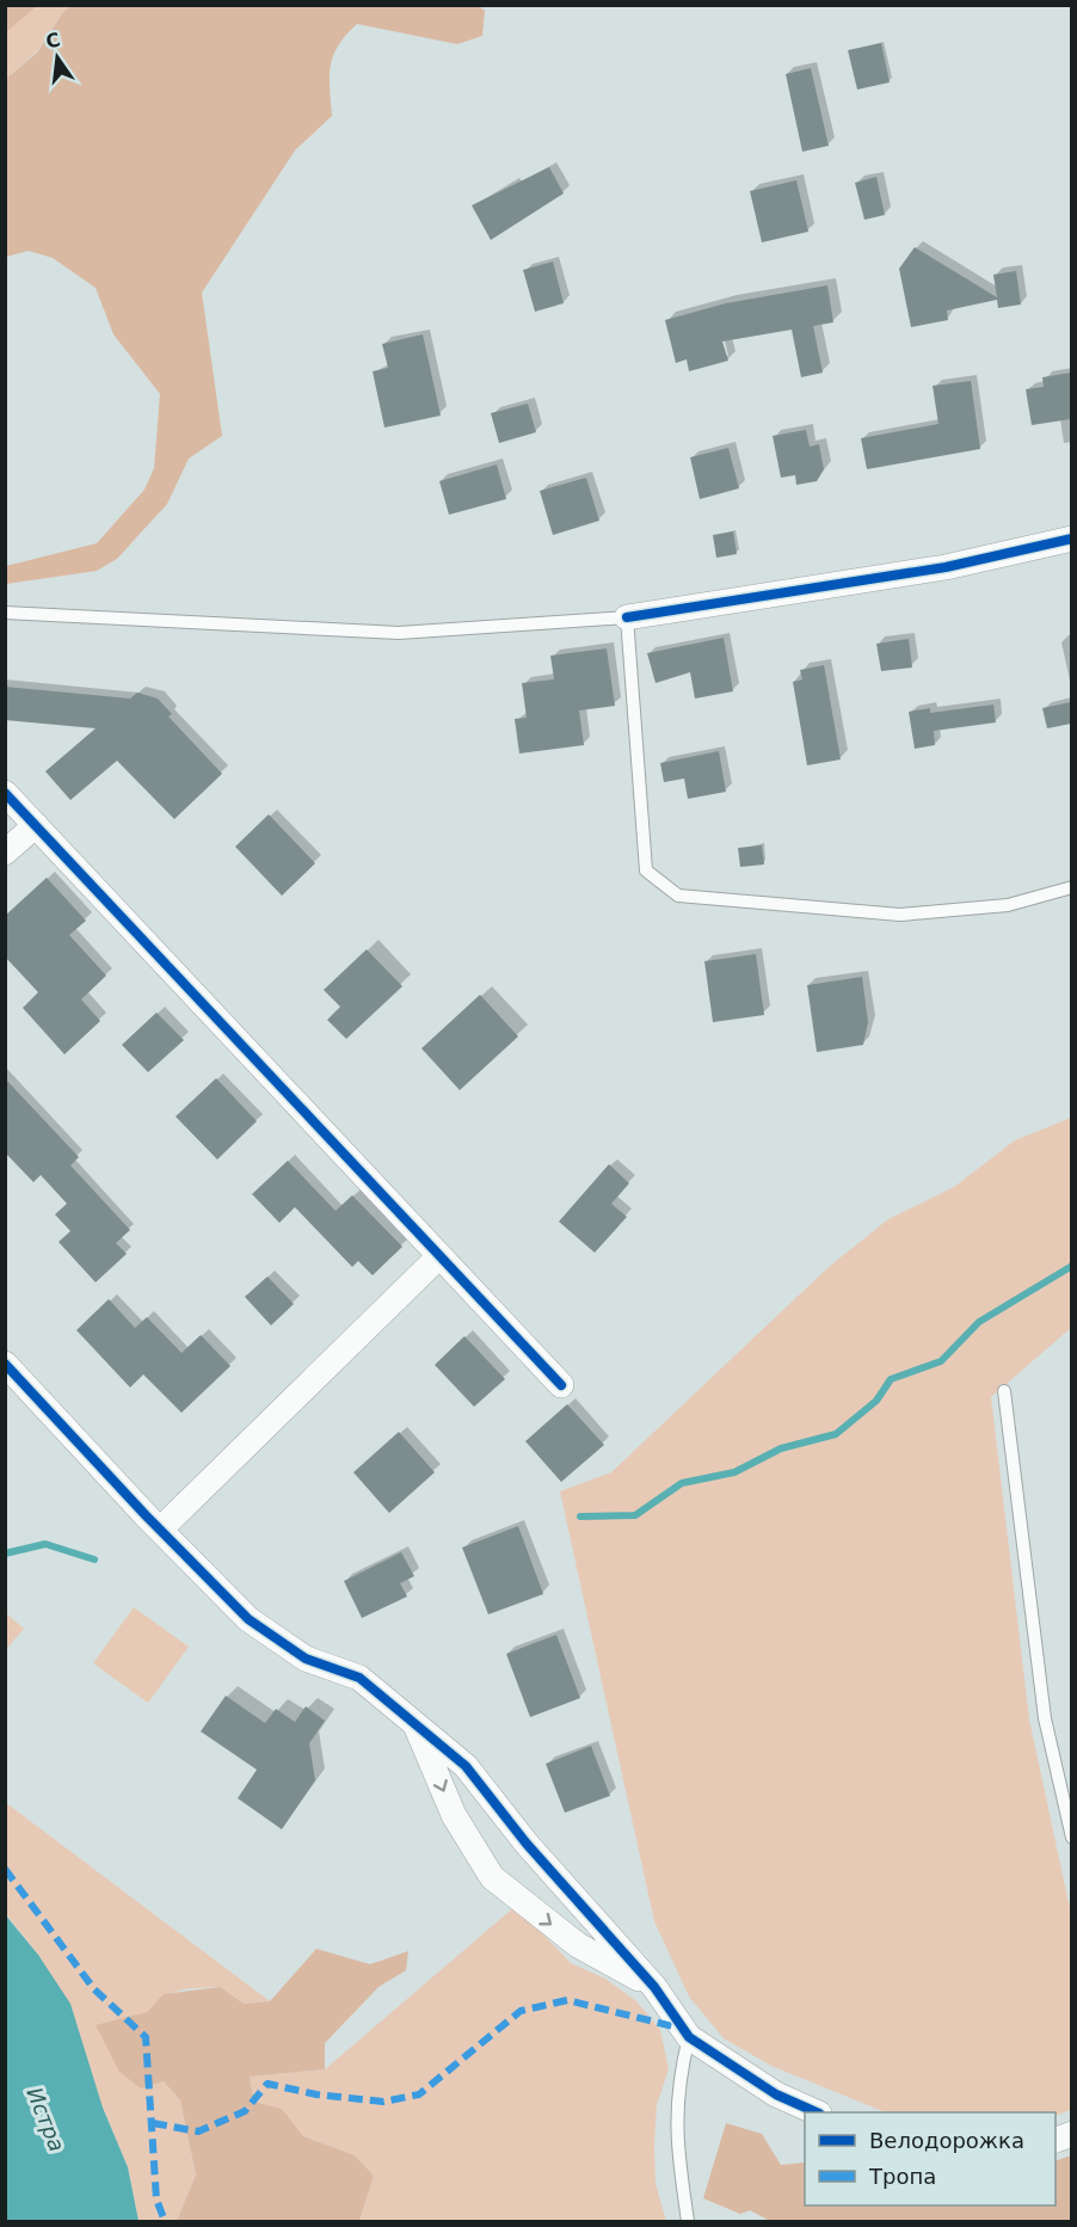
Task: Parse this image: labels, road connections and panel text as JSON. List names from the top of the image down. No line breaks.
{"water":["Истра"],"legend":["Велодорожка","Тропа"],"north":"top"}
